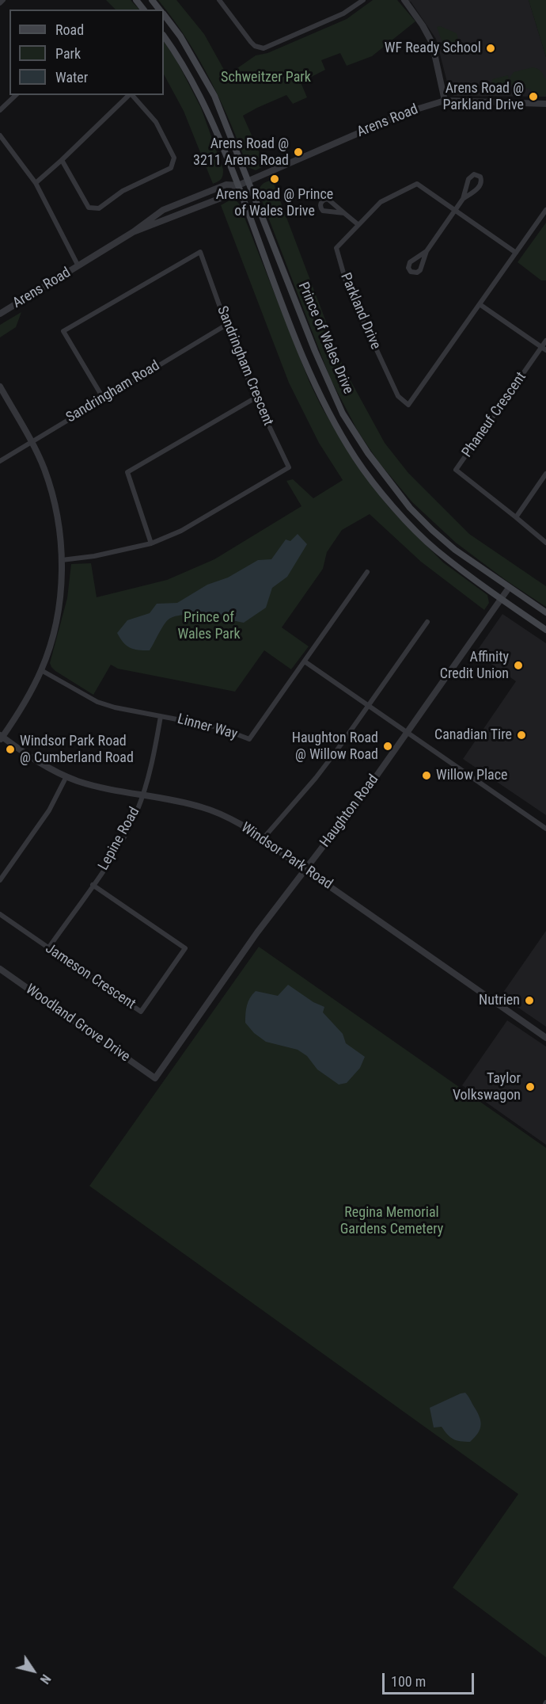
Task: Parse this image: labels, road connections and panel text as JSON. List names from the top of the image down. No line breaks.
{"streets":{"main road":["Prince of Wales Drive"],"street":["Arens Road","Parkland Drive","Sandringham Crescent","Sandringham Road","Phaneuf Crescent","Linner Way","Haughton Road","Lepine Road","Windsor Park Road","Jameson Crescent","Woodland Grove Drive"]},"crossings":[["Arens Road","Prince of Wales Drive"],["Prince of Wales Drive","Haughton Road"],["Sandringham Crescent","Sandringham Road"],["Linner Way","Lepine Road"],["Haughton Road","Windsor Park Road"],["Haughton Road","Woodland Grove Drive"],["Lepine Road","Windsor Park Road"],["Lepine Road","Jameson Crescent"]],"parks":["Schweitzer Park","Prince of Wales Park","Regina Memorial Gardens Cemetery"],"places":["WF Ready School","Arens Road @ Parkland Drive","Arens Road @ 3211 Arens Road","Arens Road @ Prince of Wales Drive","Affinity Credit Union","Canadian Tire","Haughton Road @ Willow Road","Windsor Park Road @ Cumberland Road","Willow Place","Nutrien","Taylor Volkswagon"],"legend":["Road","Park","Water"],"scale_bar":"100 m","north":"bottom right"}
